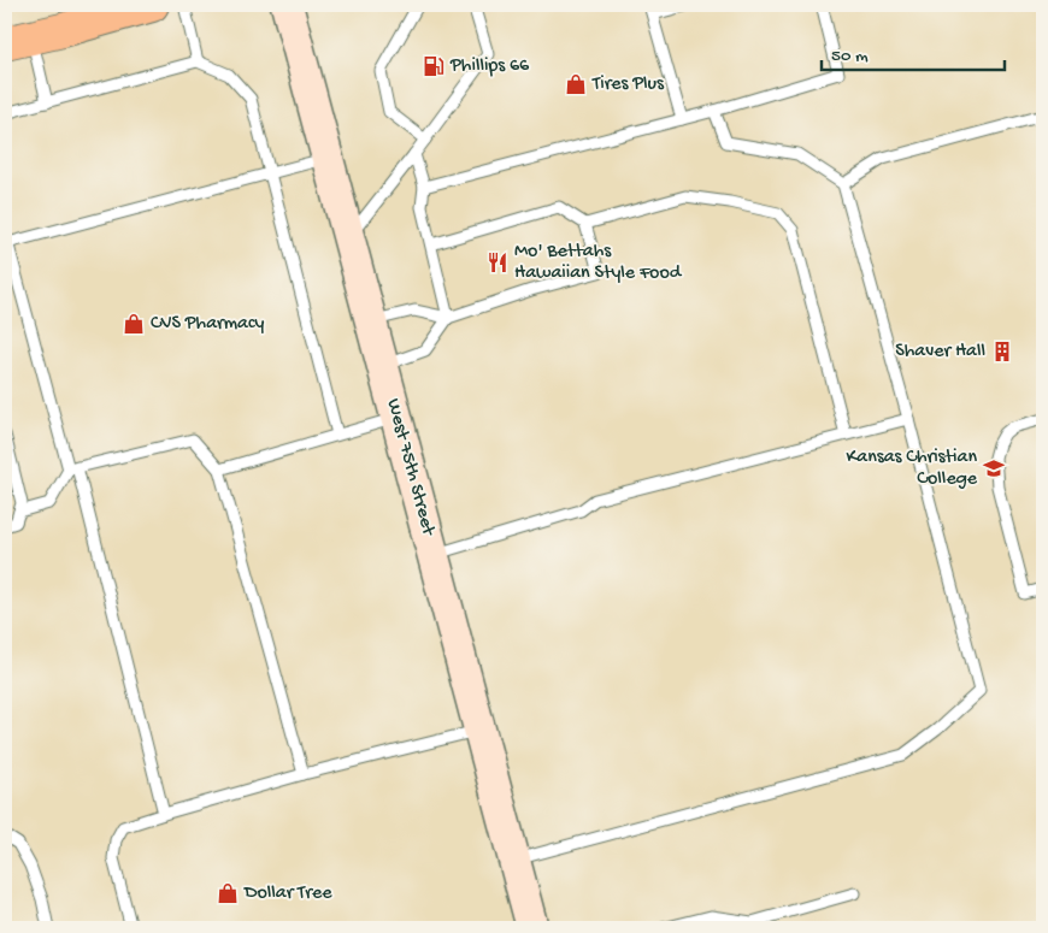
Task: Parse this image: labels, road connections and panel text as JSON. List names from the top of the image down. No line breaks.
{"streets":{"main road":["West 75th Street"]},"places":{"fuel station":["Phillips 66"],"shop":["Tires Plus","CVS Pharmacy","Dollar Tree"],"restaurant":["Mo' Bettahs Hawaiian Style Food"],"building":["Shaver Hall"],"school or university":["Kansas Christian College"]},"scale_bar":"50 m"}
